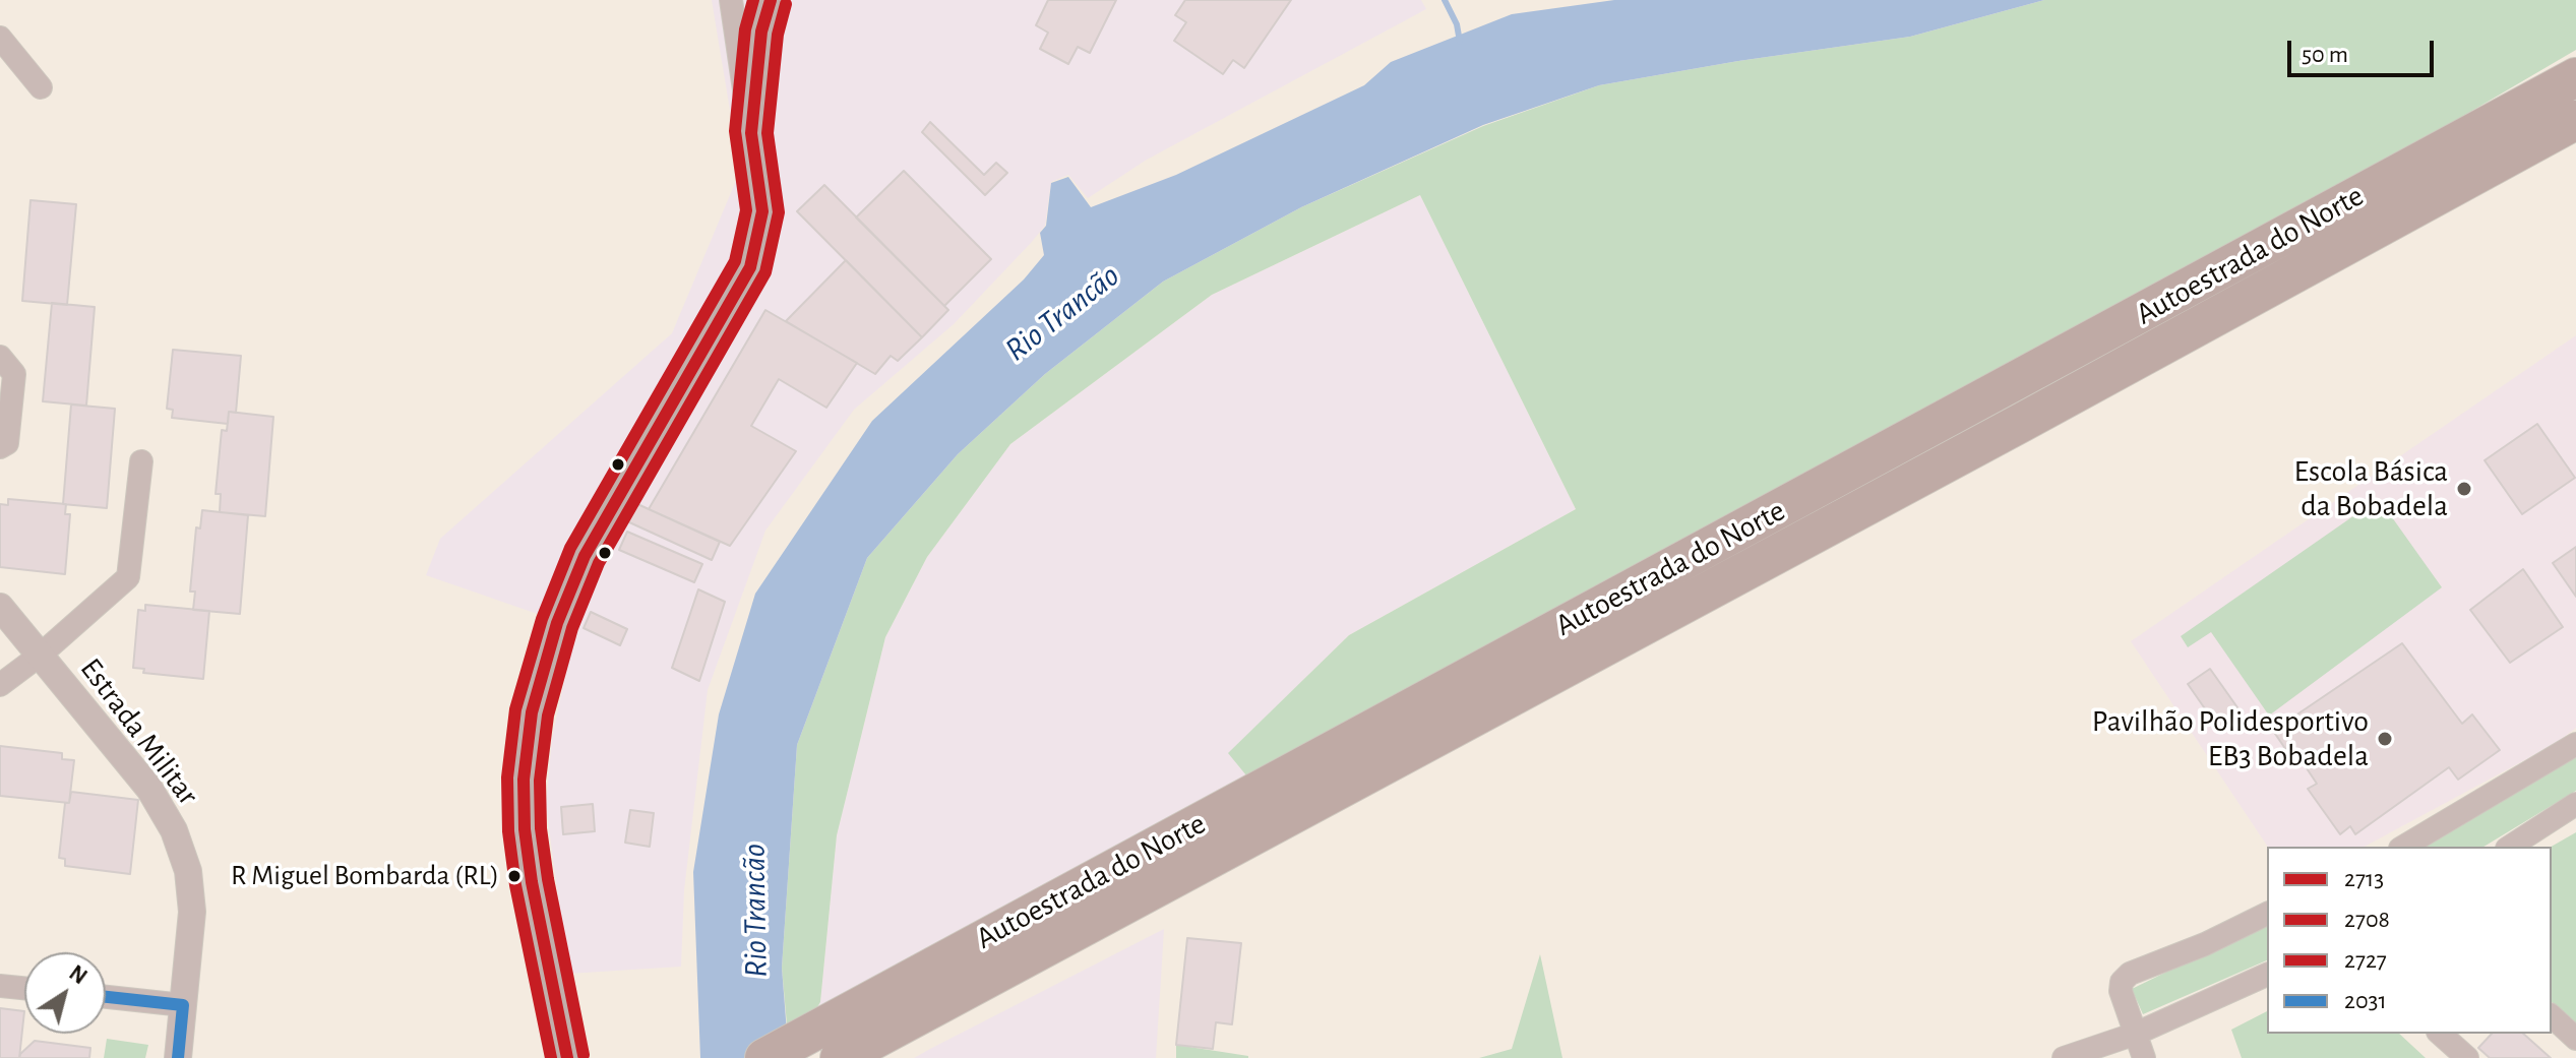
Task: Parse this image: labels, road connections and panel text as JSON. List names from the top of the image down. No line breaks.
{"streets":{"highway":["Autoestrada do Norte"],"street":["Estrada Militar"]},"water":["Rio Trancão"],"places":["Escola Básica da Bobadela","Pavilhão Polidesportivo EB3 Bobadela","R Miguel Bombarda (RL)"],"lines":["transit line 2713","transit line 2727","transit line 2708","transit line 2031"],"legend":["2713","2708","2727","2031"],"scale_bar":"50 m","north":"top right"}
